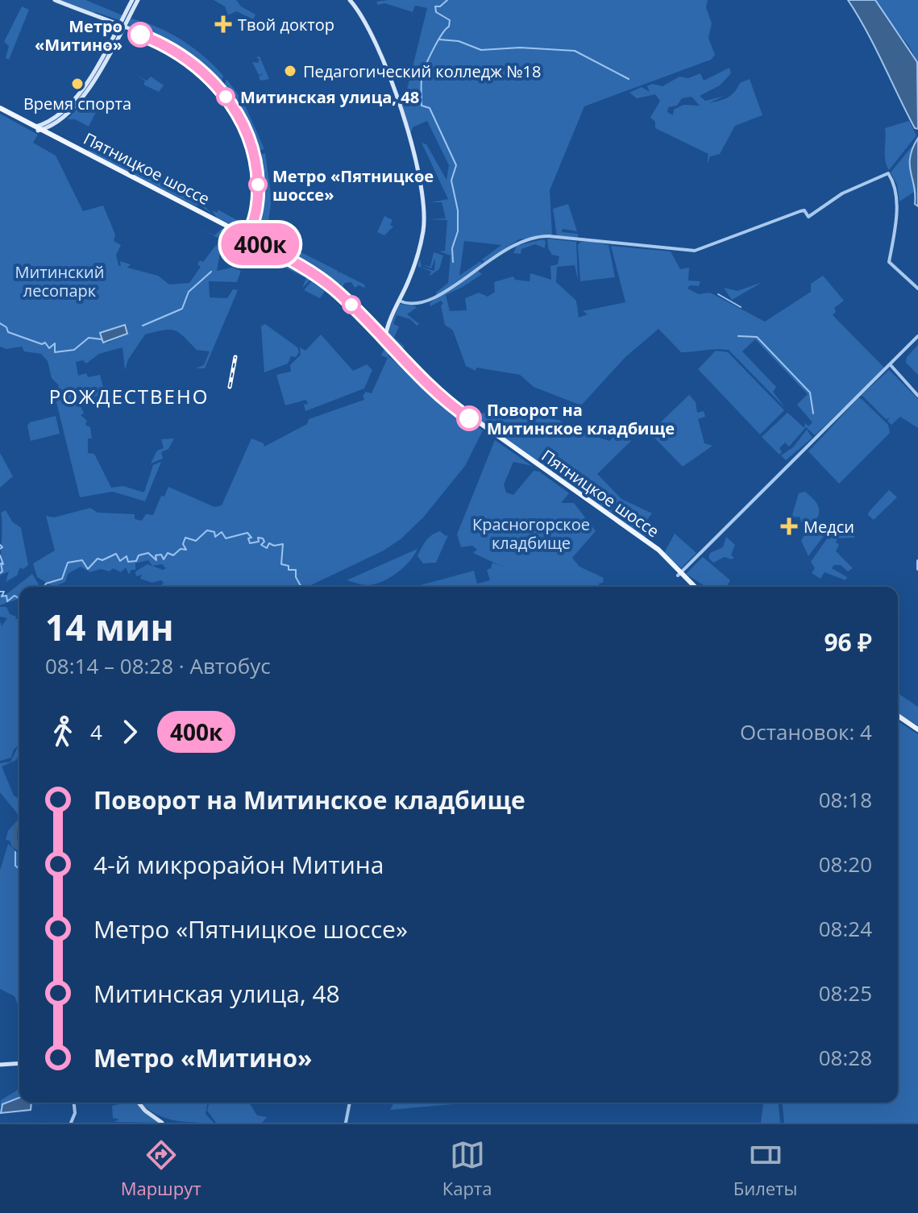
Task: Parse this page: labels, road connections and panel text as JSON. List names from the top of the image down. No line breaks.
{"streets":{"main road":["Пятницкое шоссе"]},"districts":["РОЖДЕСТВЕНО"],"parks":["Митинский лесопарк","Красногорское кладбище"],"places":{"health":["Твой доктор","Медси"],"other":["Метро «Митино»","Педагогический колледж №18","Время спорта","Митинская улица, 48","Метро «Пятницкое шоссе»","Поворот на Митинское кладбище"]},"lines":["bus line 400к"],"page":{"on_map":"400к","heading":["14 мин","08:14 – 08:28 · Автобус","96 ₽"],"legs":["4","400к","Остановок: 4"],"list":[{"name":"Поворот на Митинское кладбище","value":"08:18"},{"name":"4-й микрорайон Митина","value":"08:20"},{"name":"Метро «Пятницкое шоссе»","value":"08:24"},{"name":"Митинская улица, 48","value":"08:25"},{"name":"Метро «Митино»","value":"08:28"}],"tabs":["Маршрут","Карта","Билеты"]}}
